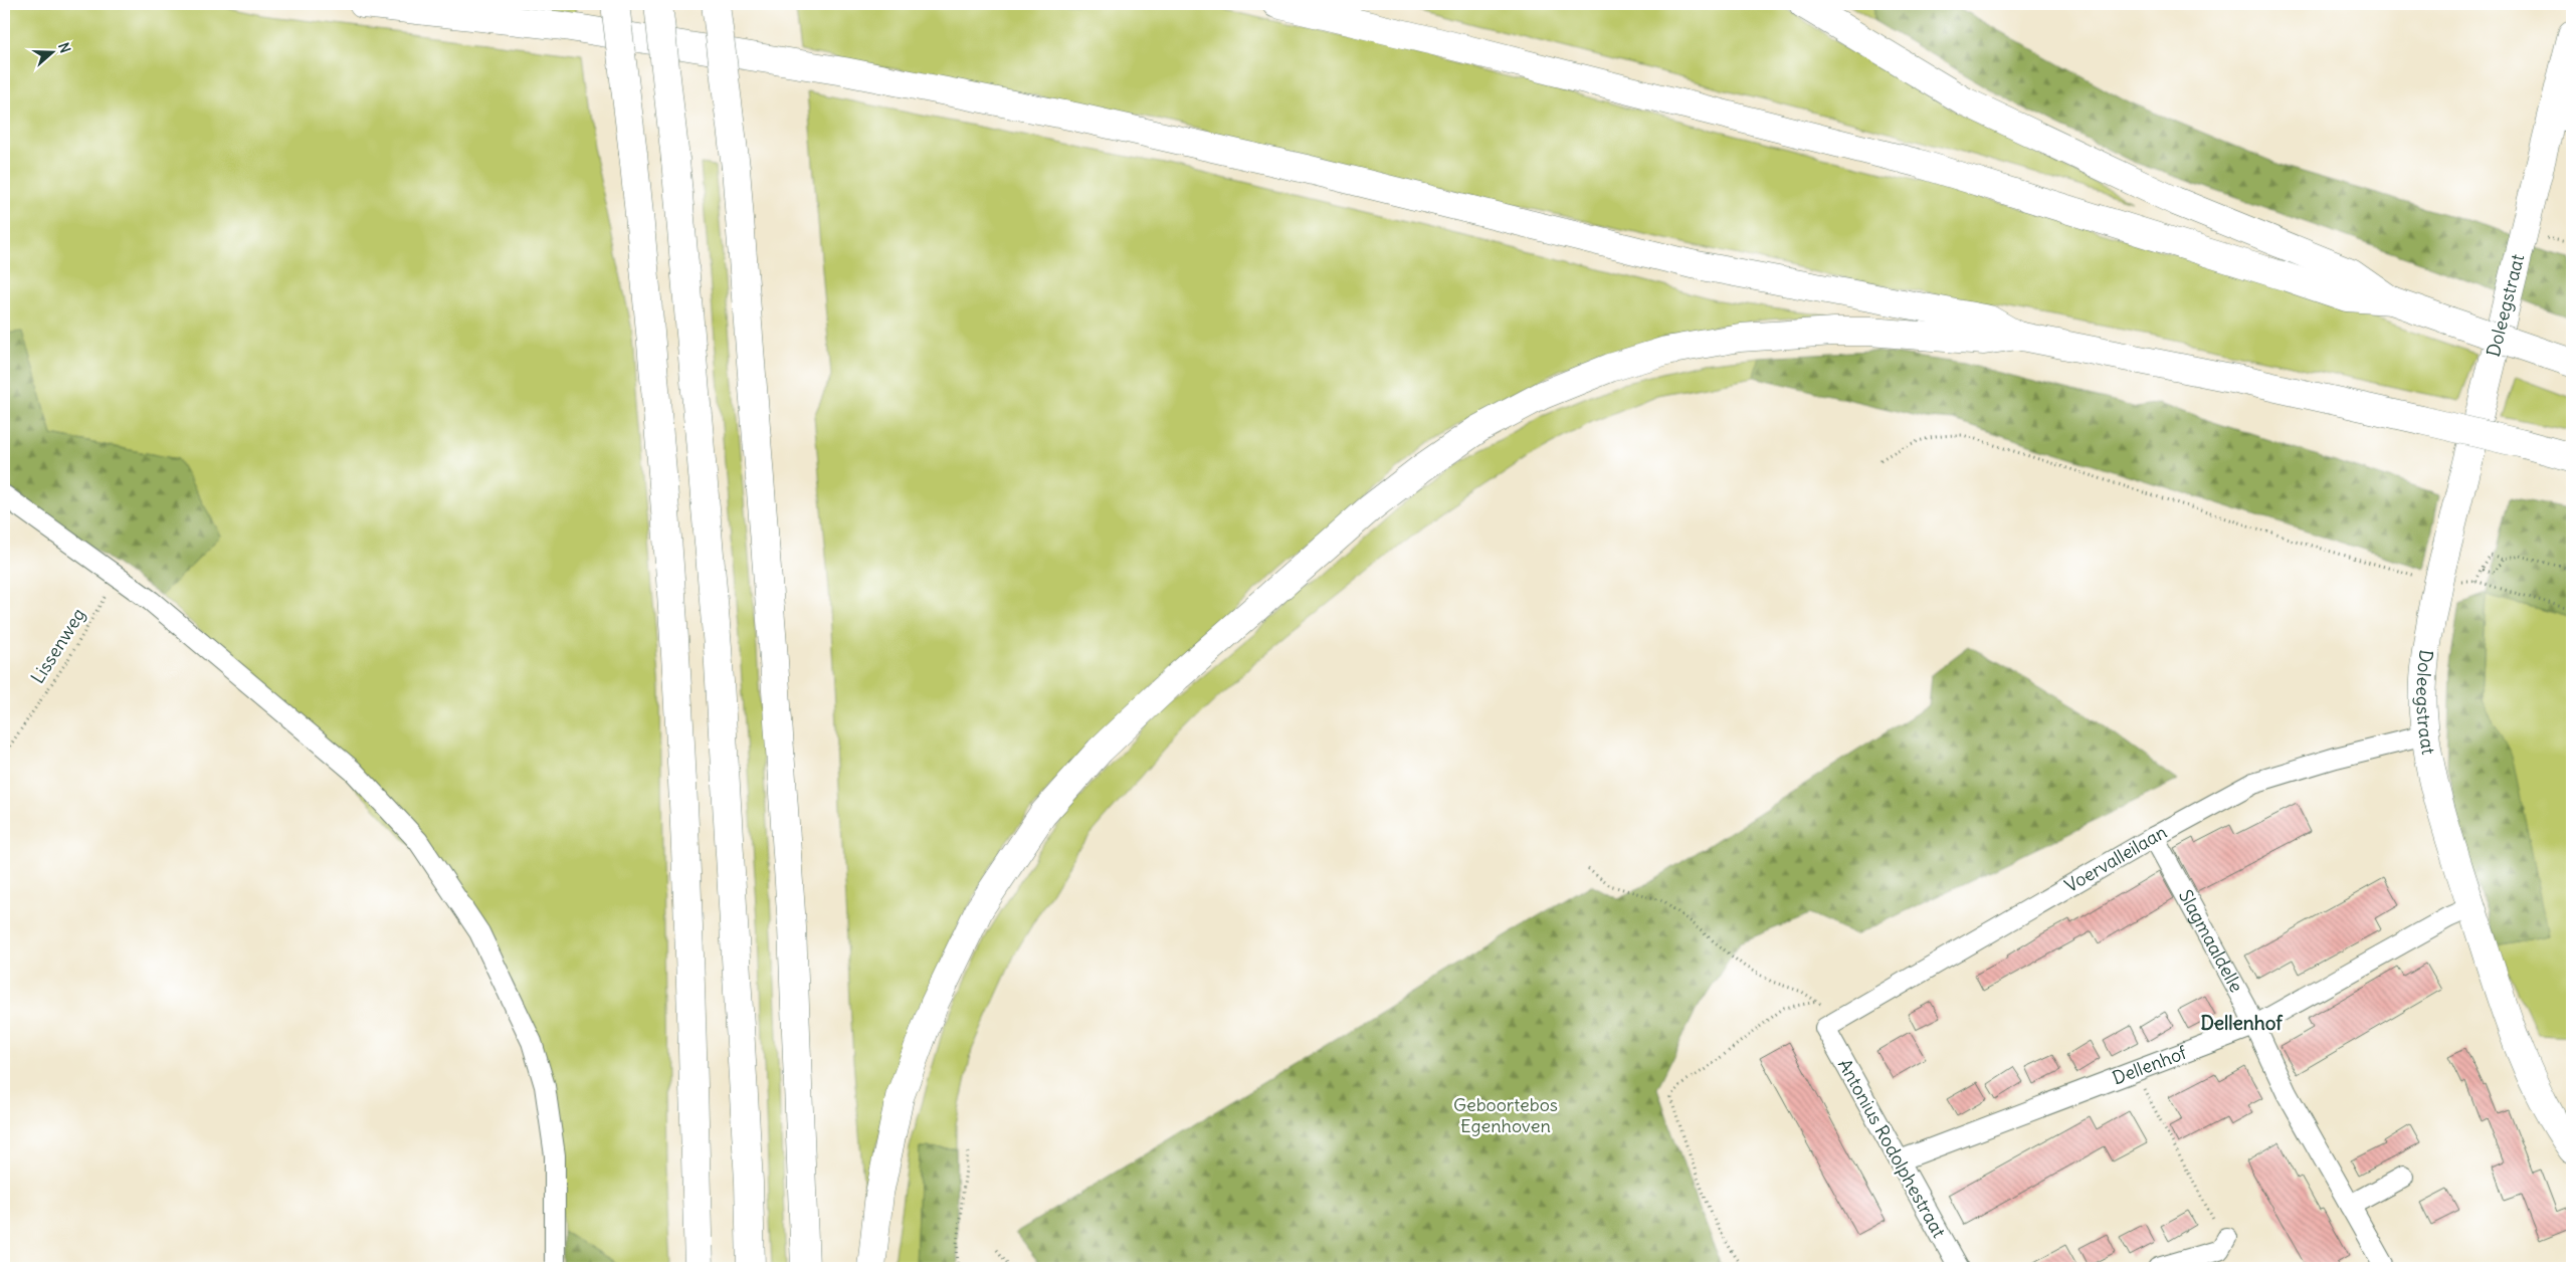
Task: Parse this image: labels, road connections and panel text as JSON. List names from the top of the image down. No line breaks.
{"streets":{"main road":["Doleegstraat"],"street":["Voervalleilaan","Slagmaaldelle","Dellenhof","Antonius Rodolphestraat"],"path":["Lissenweg"]},"crossings":[["Doleegstraat","Voervalleilaan"],["Doleegstraat","Dellenhof"],["Voervalleilaan","Slagmaaldelle"],["Voervalleilaan","Antonius Rodolphestraat"],["Slagmaaldelle","Dellenhof"],["Dellenhof","Antonius Rodolphestraat"]],"districts":["Dellenhof"],"parks":["Geboortebos Egenhoven"],"north":"right"}
